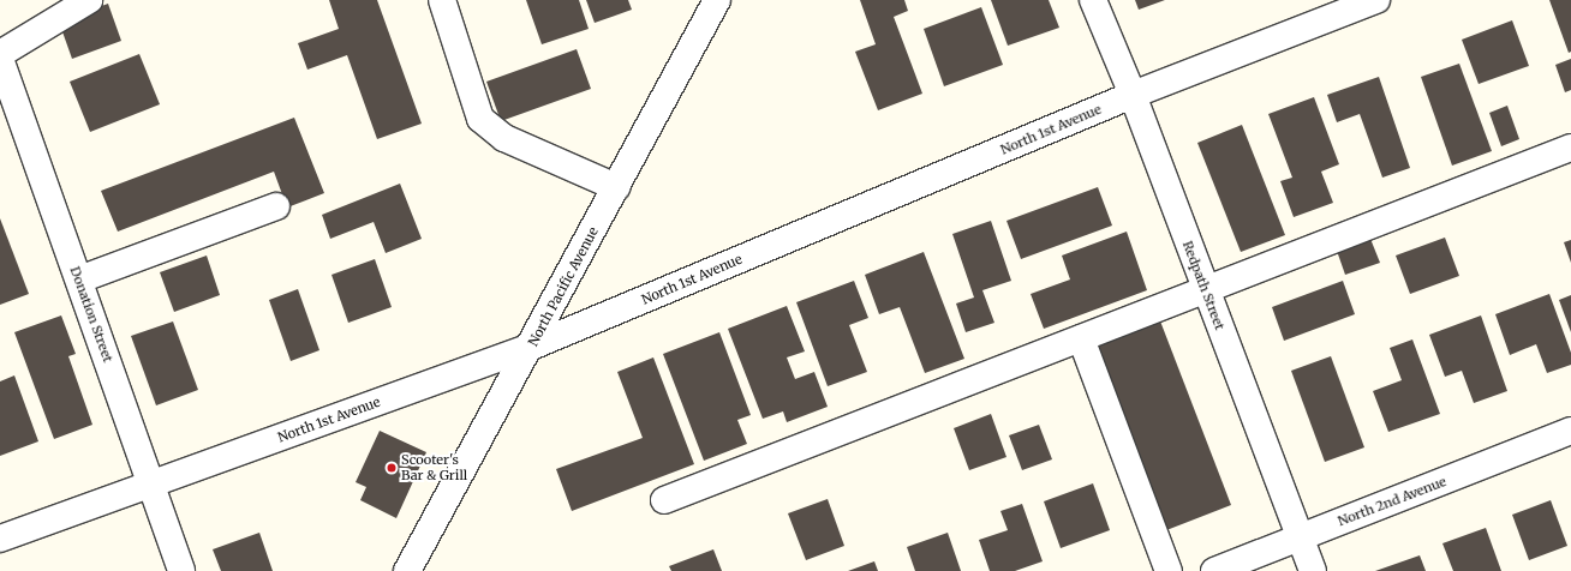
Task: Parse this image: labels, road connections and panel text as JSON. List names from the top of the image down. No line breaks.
{"streets":{"street":["North 1st Avenue","Redpath Street","North Pacific Avenue","Donation Street","North 2nd Avenue"]},"crossings":[["North 1st Avenue","Redpath Street"],["North 1st Avenue","North Pacific Avenue"],["North 1st Avenue","Donation Street"],["Redpath Street","North 2nd Avenue"]],"places":["Scooter's Bar & Grill"]}
